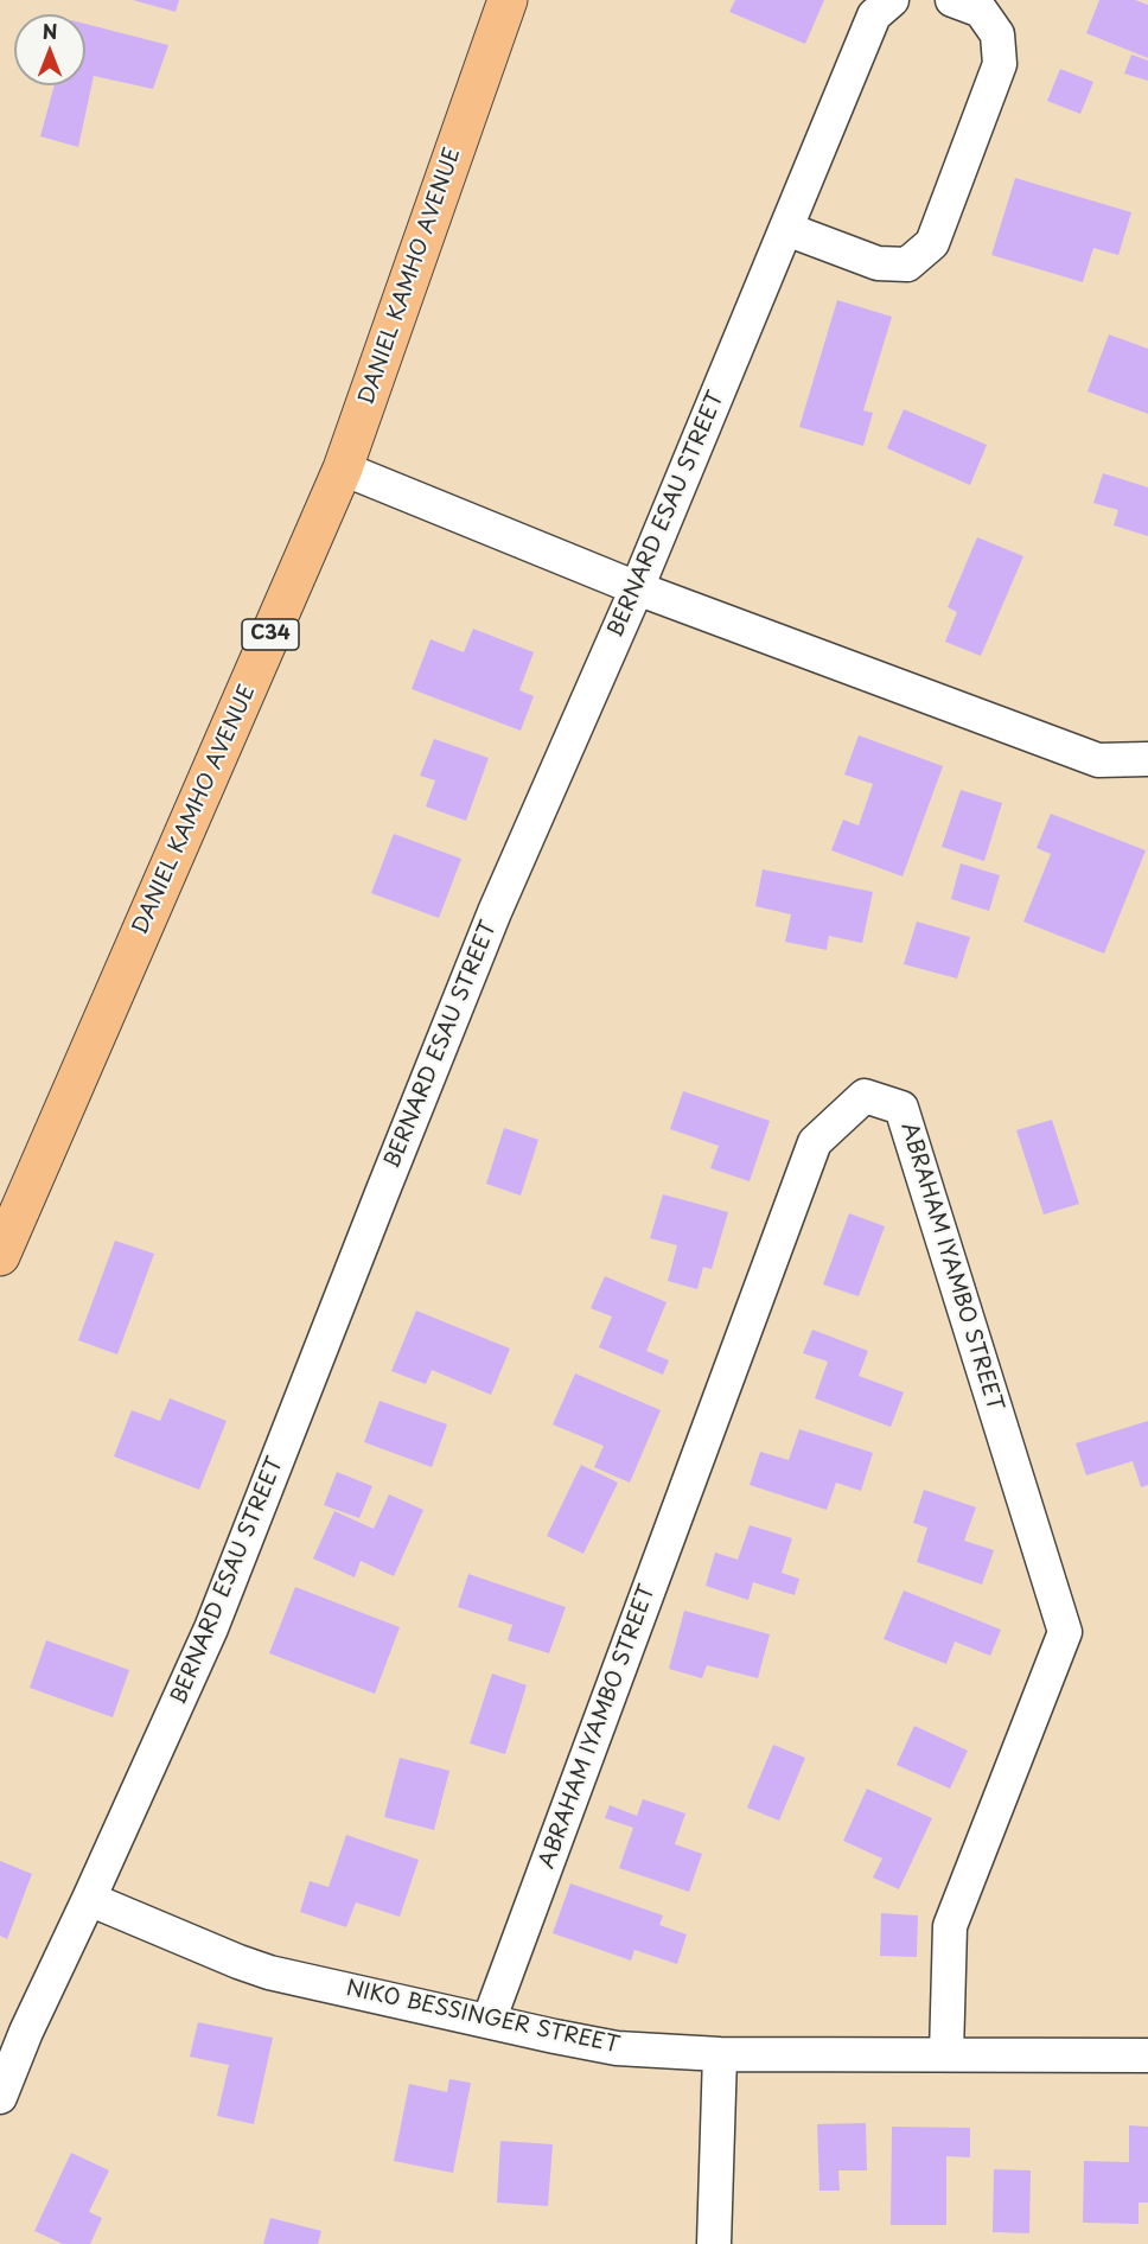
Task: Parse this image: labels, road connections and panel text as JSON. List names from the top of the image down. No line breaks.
{"streets":{"main road":["DANIEL KAMHO AVENUE","C34"],"street":["BERNARD ESAU STREET","ABRAHAM IYAMBO STREET","NIKO BESSINGER STREET"]},"crossings":[["BERNARD ESAU STREET","NIKO BESSINGER STREET"],["ABRAHAM IYAMBO STREET","NIKO BESSINGER STREET"]],"north":"top"}
